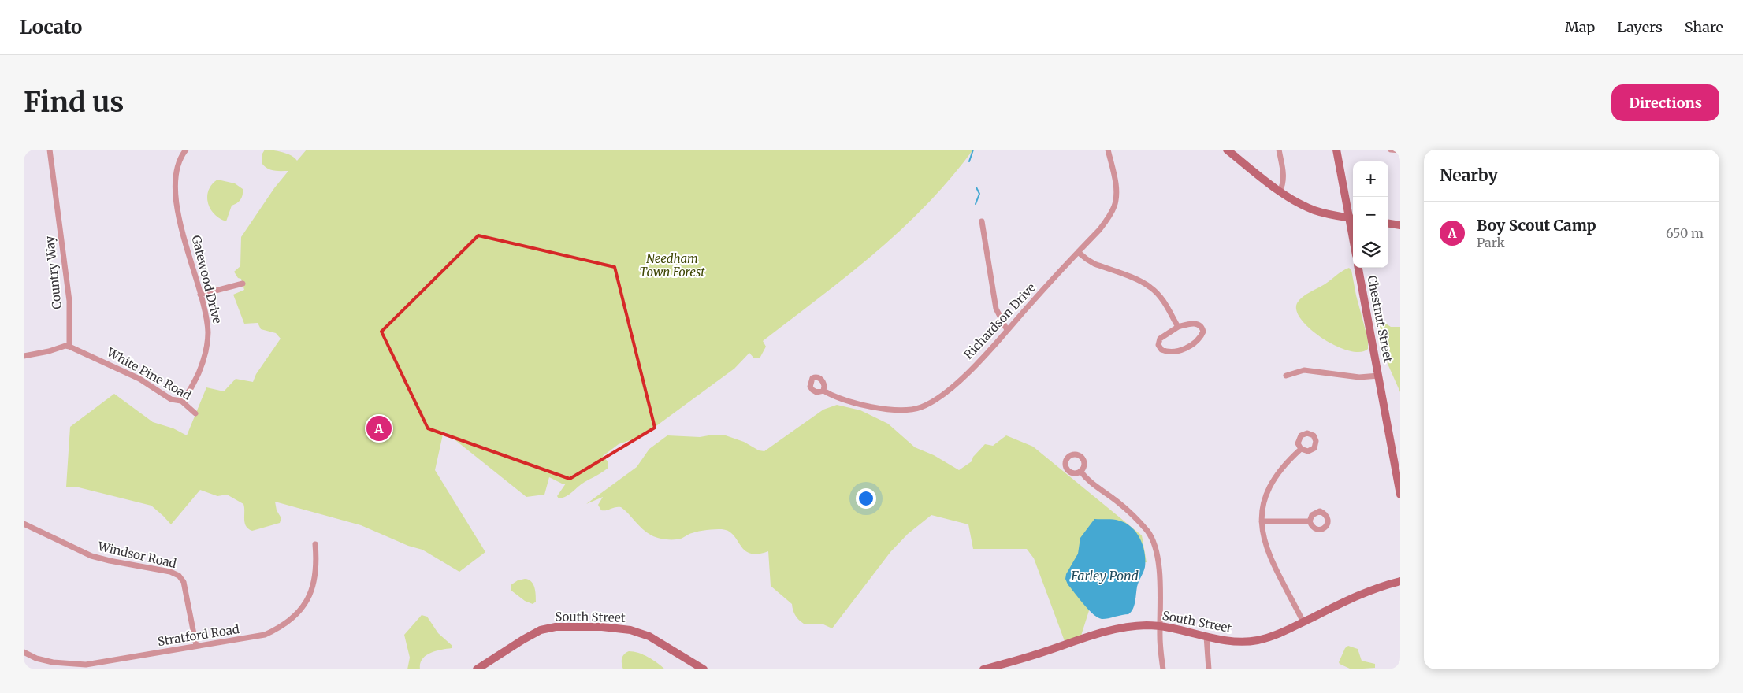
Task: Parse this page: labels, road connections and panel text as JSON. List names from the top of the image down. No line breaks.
{"streets":{"street":["Country Way","Gatewood Drive","Chestnut Street","Richardson Drive","White Pine Road","Windsor Road","South Street","Stratford Road"]},"crossings":[["Country Way","White Pine Road"],["Gatewood Drive","White Pine Road"],["Windsor Road","Stratford Road"]],"water":["Farley Pond"],"parks":["Needham Town Forest"],"page":{"header":"Locato","nav":["Map","Layers","Share"],"buttons":"Directions","title":"Find us","heading":"Nearby","map_buttons":["+","−"],"list":[{"mark":"A","name":"Boy Scout Camp","note":"Park","value":"650 m"}],"pins":"A"}}
